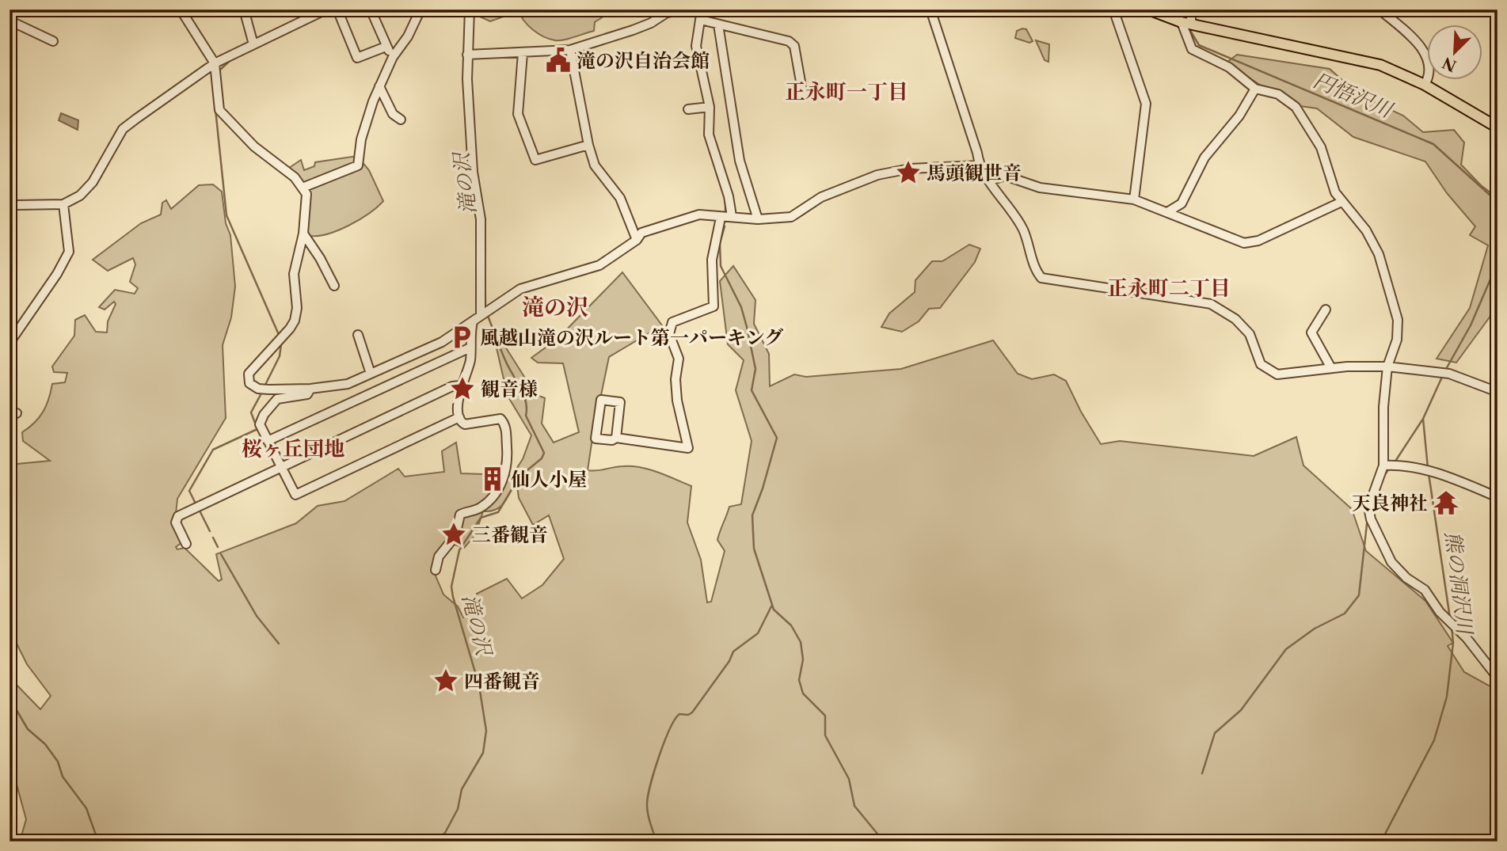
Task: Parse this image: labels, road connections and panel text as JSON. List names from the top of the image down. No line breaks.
{"districts":["正永町一丁目","正永町二丁目","滝の沢","桜ヶ丘団地"],"water":["円悟沢川","滝の沢","熊の洞沢川"],"places":{"public building":["滝の沢自治会館"],"place":["馬頭観世音","観音様","三番観音","四番観音"],"parking":["風越山滝の沢ルート第一パーキング"],"building":["仙人小屋"],"temple":["天良神社"]},"north":"bottom left"}
